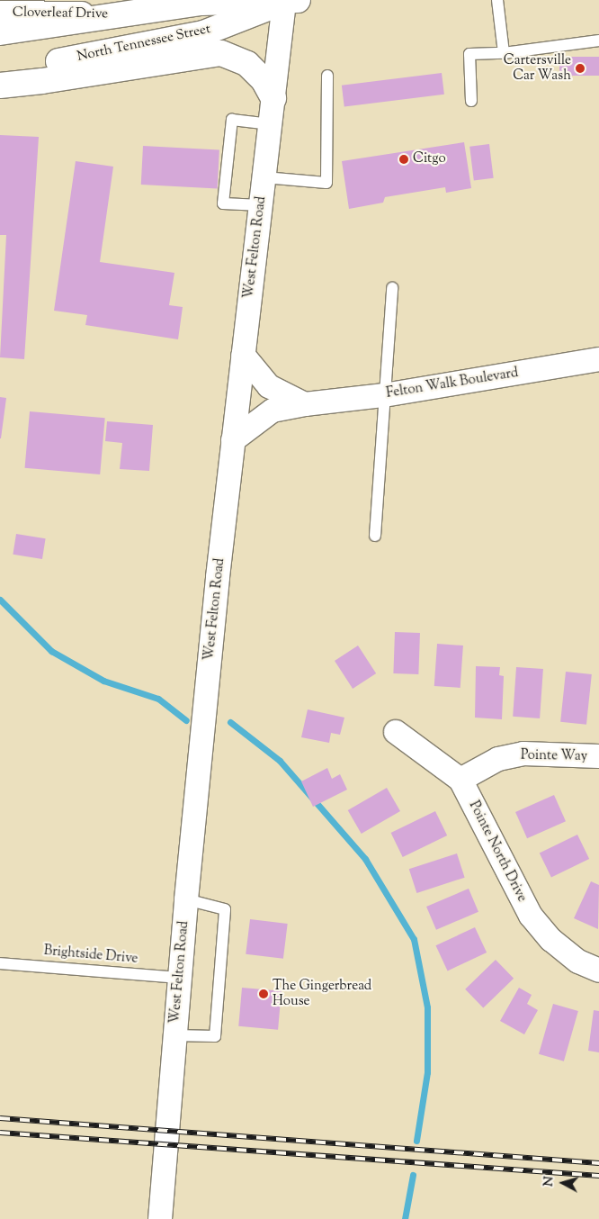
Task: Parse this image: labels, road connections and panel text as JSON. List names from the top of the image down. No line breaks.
{"streets":{"main road":["North Tennessee Street"],"street":["Cloverleaf Drive","West Felton Road","Felton Walk Boulevard","Pointe Way","Pointe North Drive"],"lane":["Brightside Drive"]},"crossings":[["Cloverleaf Drive","North Tennessee Street"],["North Tennessee Street","West Felton Road"],["West Felton Road","Felton Walk Boulevard"],["West Felton Road","Brightside Drive"],["Pointe Way","Pointe North Drive"]],"places":["Cartersville Car Wash","Citgo","The Gingerbread House"],"north":"left"}
